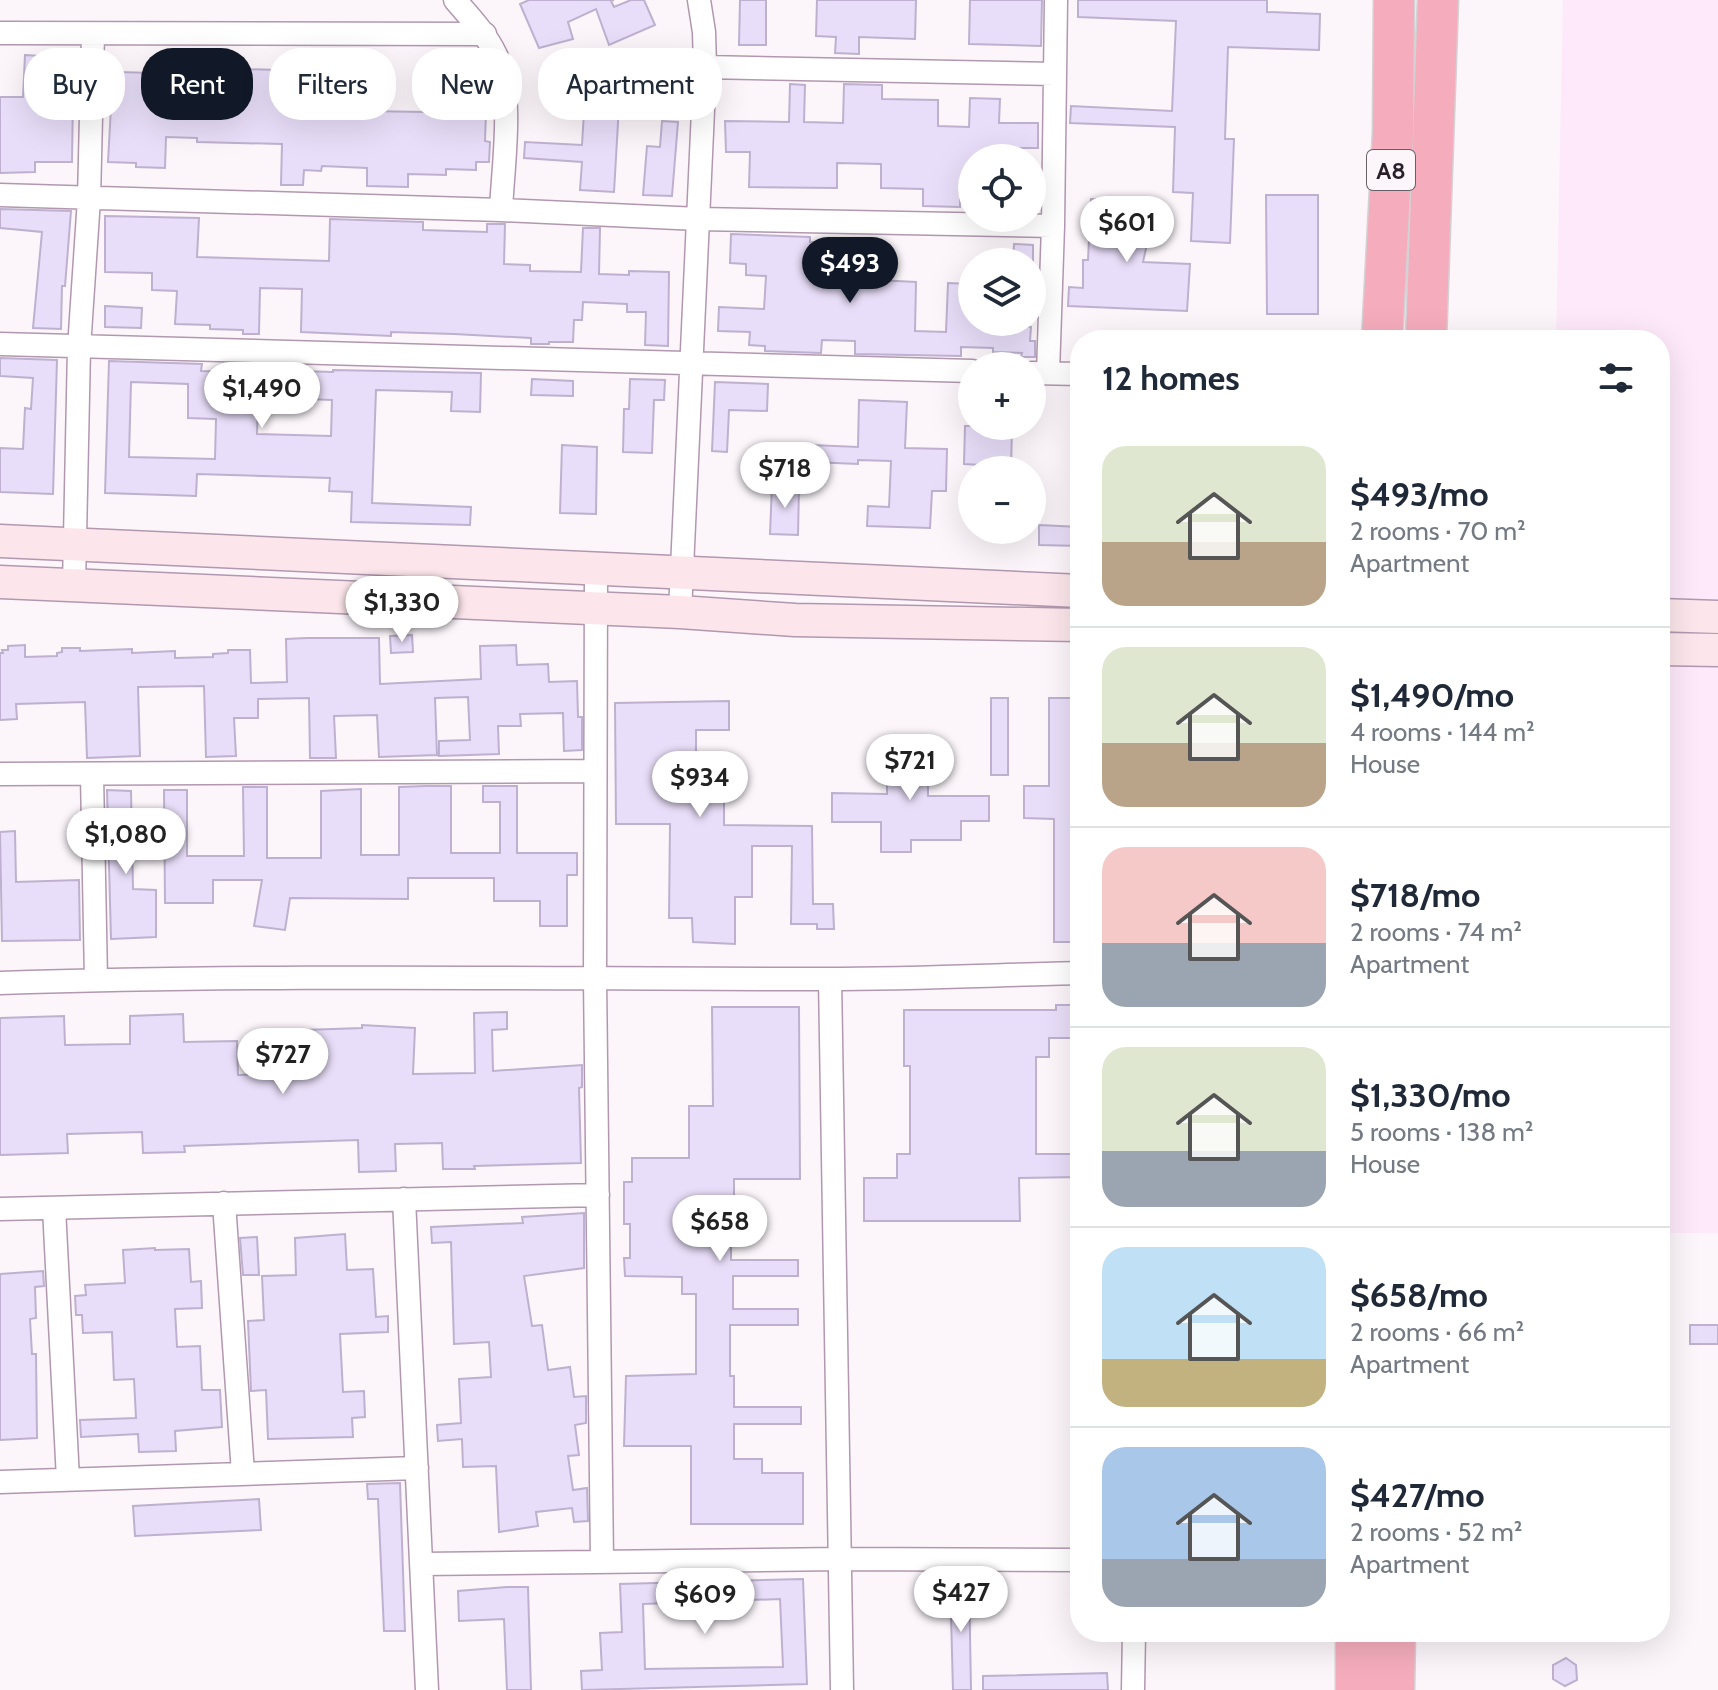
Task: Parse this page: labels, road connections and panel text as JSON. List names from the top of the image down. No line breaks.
{"streets":{"highway":["A8"]},"page":{"chip":["Buy","Rent","Filters","New","Apartment"],"map_buttons":["+","−"],"price":["$601","$493","$1,490","$718","$1,330","$721","$934","$1,080","$727","$658","$427","$609"],"heading":"12 homes","list":[{"name":"$493/mo","note":"2 rooms · 70 m² · Apartment"},{"name":"$1,490/mo","note":"4 rooms · 144 m² · House"},{"name":"$718/mo","note":"2 rooms · 74 m² · Apartment"},{"name":"$1,330/mo","note":"5 rooms · 138 m² · House"},{"name":"$658/mo","note":"2 rooms · 66 m² · Apartment"},{"name":"$427/mo","note":"2 rooms · 52 m² · Apartment"}]}}
